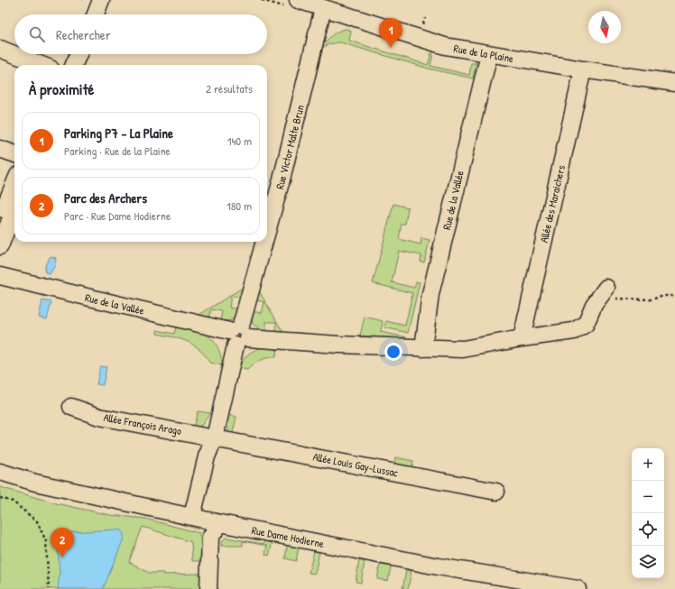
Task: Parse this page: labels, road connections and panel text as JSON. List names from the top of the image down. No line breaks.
{"streets":{"street":["Rue de la Plaine","Rue Victor Malte Brun","Rue de la Vallée","Allée des Maraichers","Allée François Arago","Allée Louis Gay-Lussac","Rue Dame Hodierne"]},"crossings":[["Rue de la Plaine","Rue Victor Malte Brun"],["Rue de la Plaine","Rue de la Vallée"],["Rue de la Plaine","Allée des Maraichers"],["Rue Victor Malte Brun","Rue de la Vallée"],["Rue Victor Malte Brun","Allée François Arago"],["Rue Victor Malte Brun","Allée Louis Gay-Lussac"],["Rue de la Vallée","Allée des Maraichers"],["Allée François Arago","Allée Louis Gay-Lussac"]],"north":"bottom","page":{"search":"Rechercher","pins":["1","2"],"heading":["À proximité","2 résultats"],"list":[{"mark":"1","name":"Parking P7 - La Plaine","note":"Parking · Rue de la Plaine","value":"140 m"},{"mark":"2","name":"Parc des Archers","note":"Parc · Rue Dame Hodierne","value":"180 m"}],"map_buttons":["+","−"]}}
